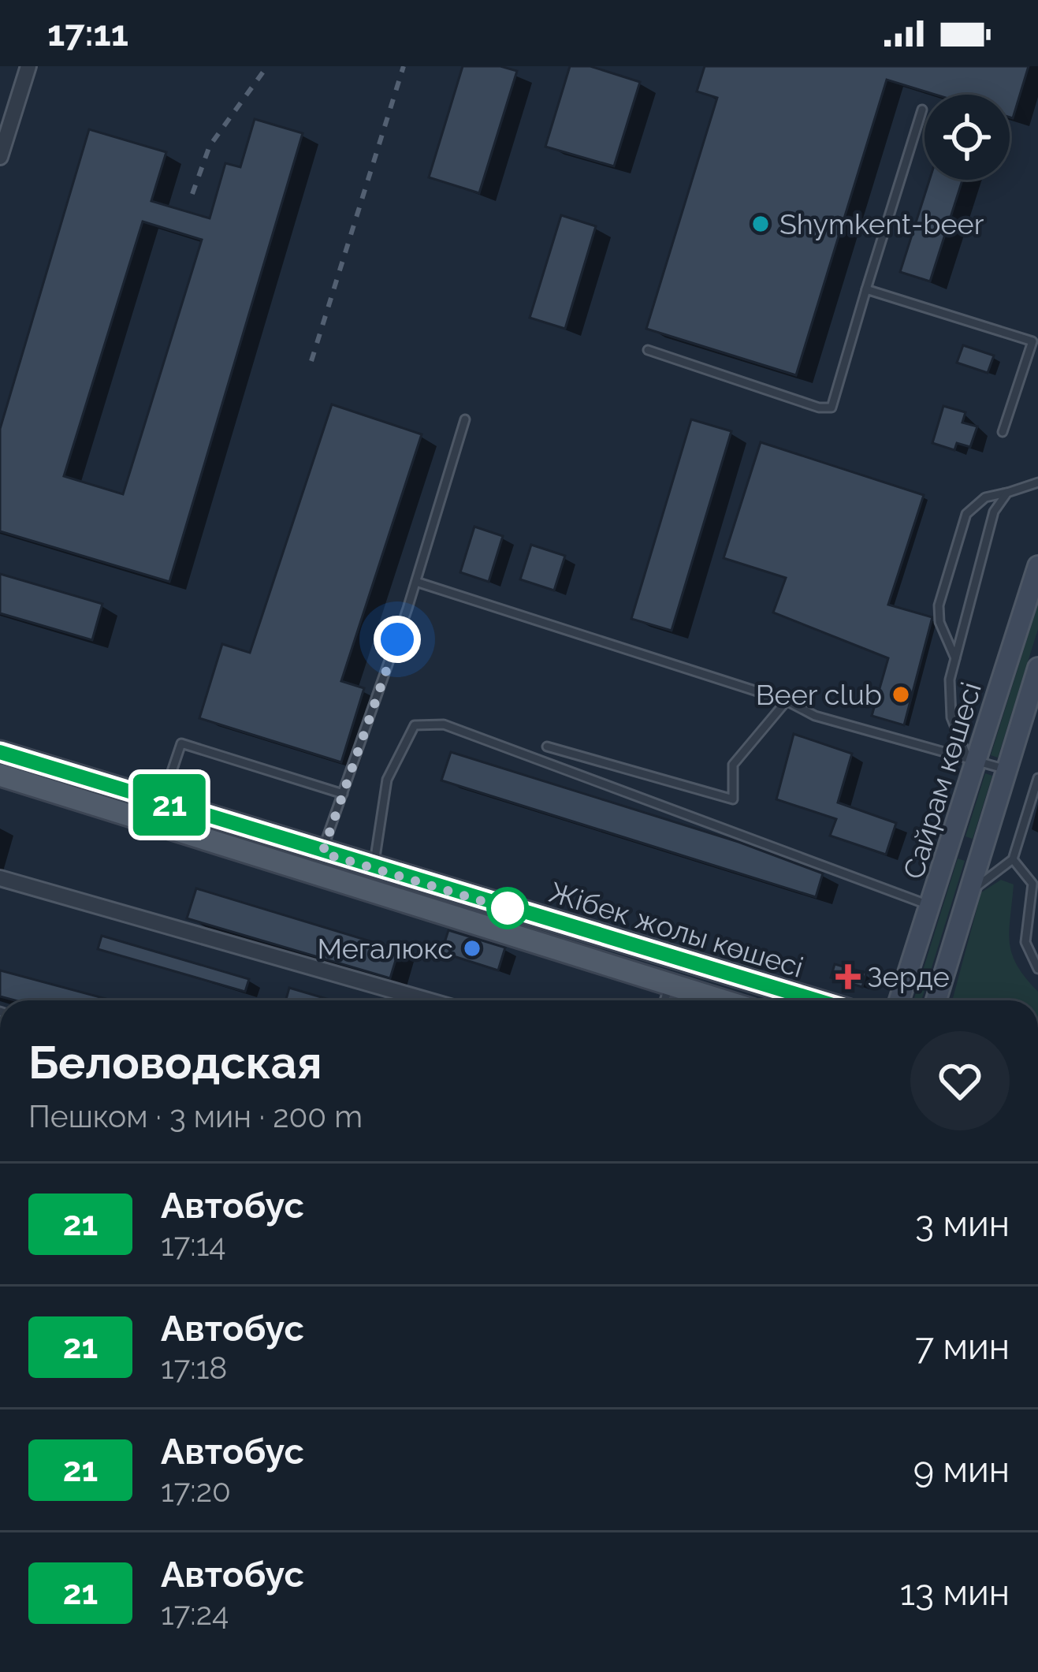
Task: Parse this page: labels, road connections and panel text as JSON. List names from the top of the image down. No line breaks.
{"streets":{"main road":["Сайрам көшесі","Жібек жолы көшесі"]},"places":{"other":["Shymkent-beer","Beer club","Мегалюкс"],"health":["Зерде"]},"lines":["bus line 21"],"page":{"status":"17:11","on_map":"21","heading":["Беловодская","Пешком · 3 мин · 200 m"],"list":[{"mark":"21","name":"Автобус","note":"17:14","value":"3 мин"},{"mark":"21","name":"Автобус","note":"17:18","value":"7 мин"},{"mark":"21","name":"Автобус","note":"17:20","value":"9 мин"},{"mark":"21","name":"Автобус","note":"17:24","value":"13 мин"}]}}
